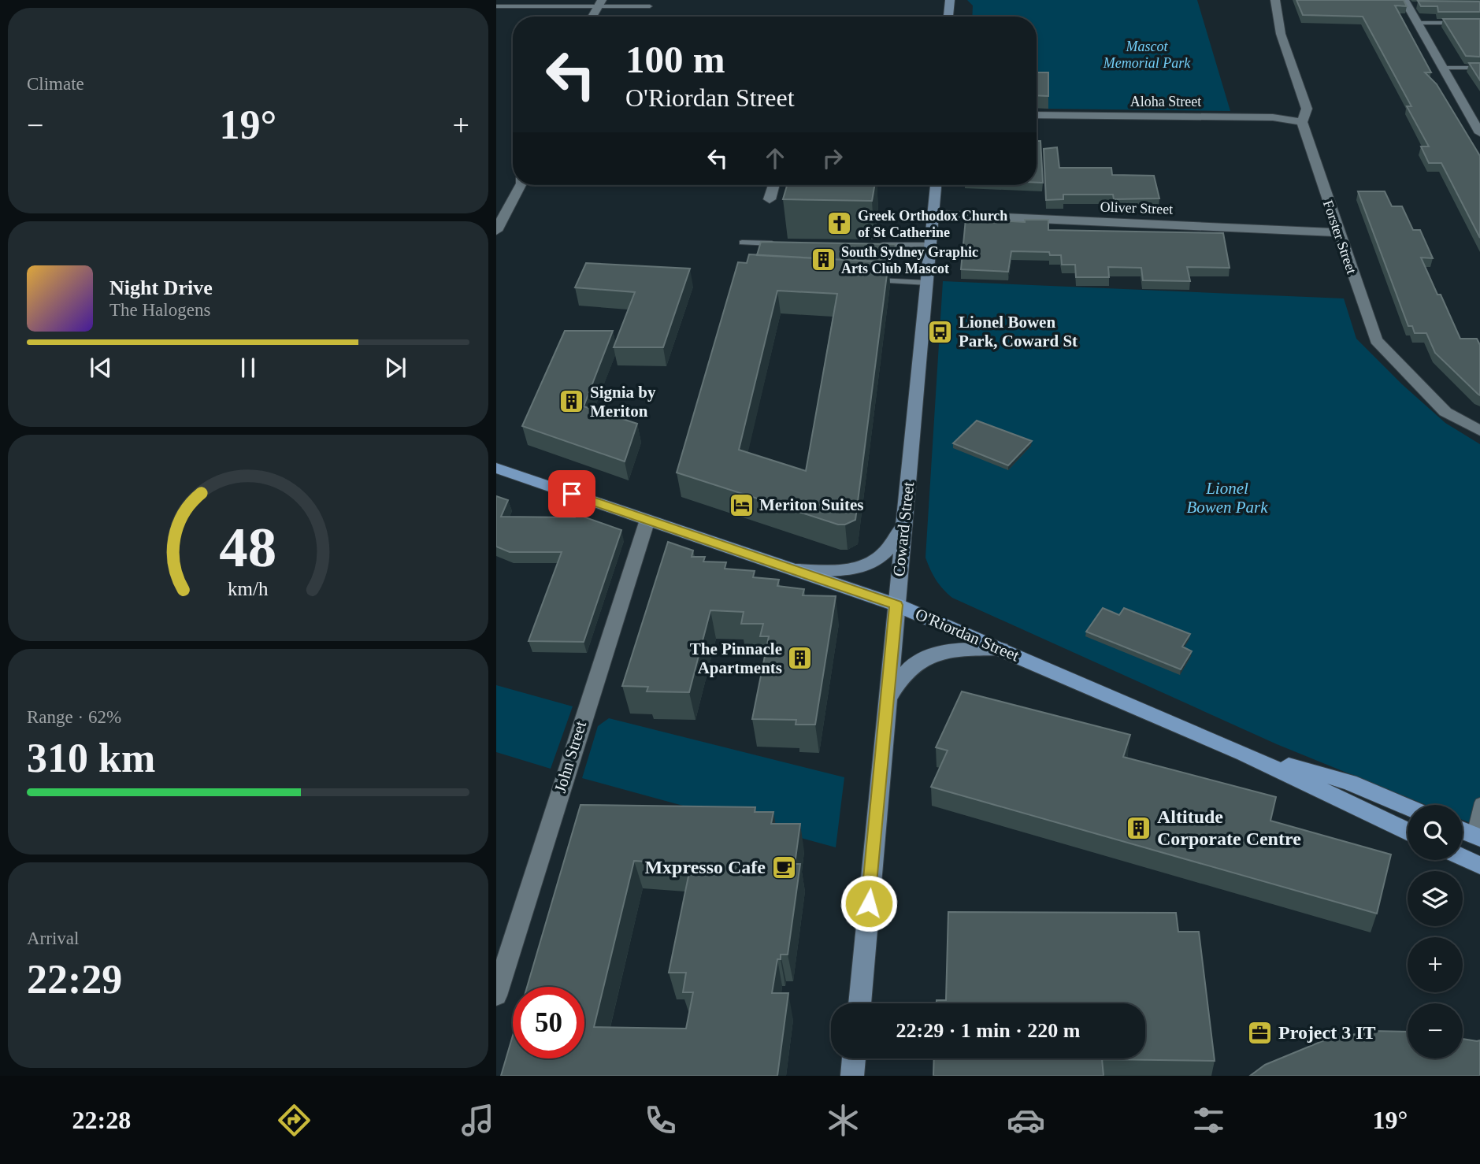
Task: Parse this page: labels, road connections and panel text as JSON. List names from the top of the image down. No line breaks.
{"streets":{"main road":["O'Riordan Street"],"street":["Aloha Street","Oliver Street","Forster Street","Coward Street","John Street"]},"crossings":[["Aloha Street","Forster Street"],["Oliver Street","Forster Street"],["Oliver Street","Coward Street"],["Coward Street","O'Riordan Street"],["O'Riordan Street","John Street"]],"parks":["Mascot Memorial Park","Lionel Bowen Park"],"places":{"church":["Greek Orthodox Church of St Catherine"],"building":["South Sydney Graphic Arts Club Mascot","Signia by Meriton","The Pinnacle Apartments","Altitude Corporate Centre"],"bus stop":["Lionel Bowen Park, Coward St"],"hotel":["Meriton Suites"],"cafe":["Mxpresso Cafe"],"office":["Project 3 IT"]},"page":{"tile":["Climate",["Range · 62%","310 km"],["Arrival","22:29"]],"turn":["100 m","O'Riordan Street"],"heat":["−","19°","+"],"song":["Night Drive","The Halogens"],"map_buttons":["+","−"],"limit":"50","trip":"22:29 · 1 min · 220 m","tabs":["22:28","19°"],"gauge":["48","km/h"]}}
